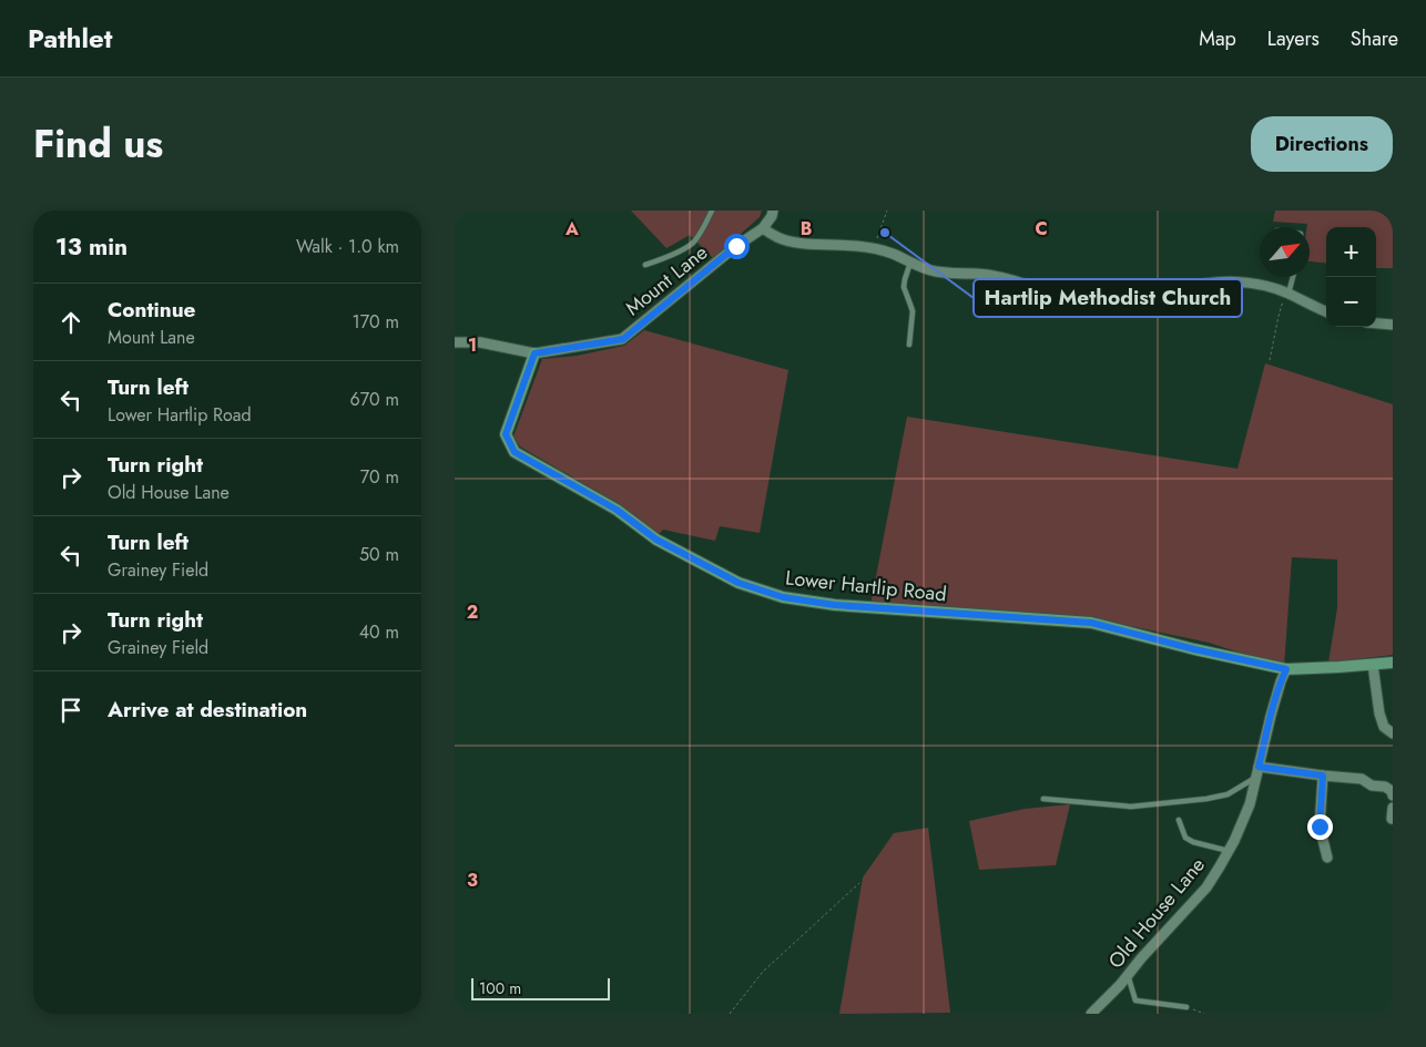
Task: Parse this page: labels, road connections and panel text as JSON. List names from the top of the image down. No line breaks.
{"streets":{"street":["Mount Lane","Lower Hartlip Road","Old House Lane"]},"crossings":[["Mount Lane","Lower Hartlip Road"],["Lower Hartlip Road","Old House Lane"]],"places":["Hartlip Methodist Church"],"scale_bar":"100 m","north":"top right","page":{"header":"Pathlet","nav":["Map","Layers","Share"],"title":"Find us","buttons":"Directions","heading":["13 min","Walk · 1.0 km"],"map_buttons":["+","−"],"list":[["Continue","Mount Lane","170 m"],["Turn left","Lower Hartlip Road","670 m"],["Turn right","Old House Lane","70 m"],["Turn left","Grainey Field","50 m"],["Turn right","Grainey Field","40 m"],"Arrive at destination"],"scale":"100 m"},"grid":{"columns":["A","B","C"],"rows":["1","2","3"]}}
